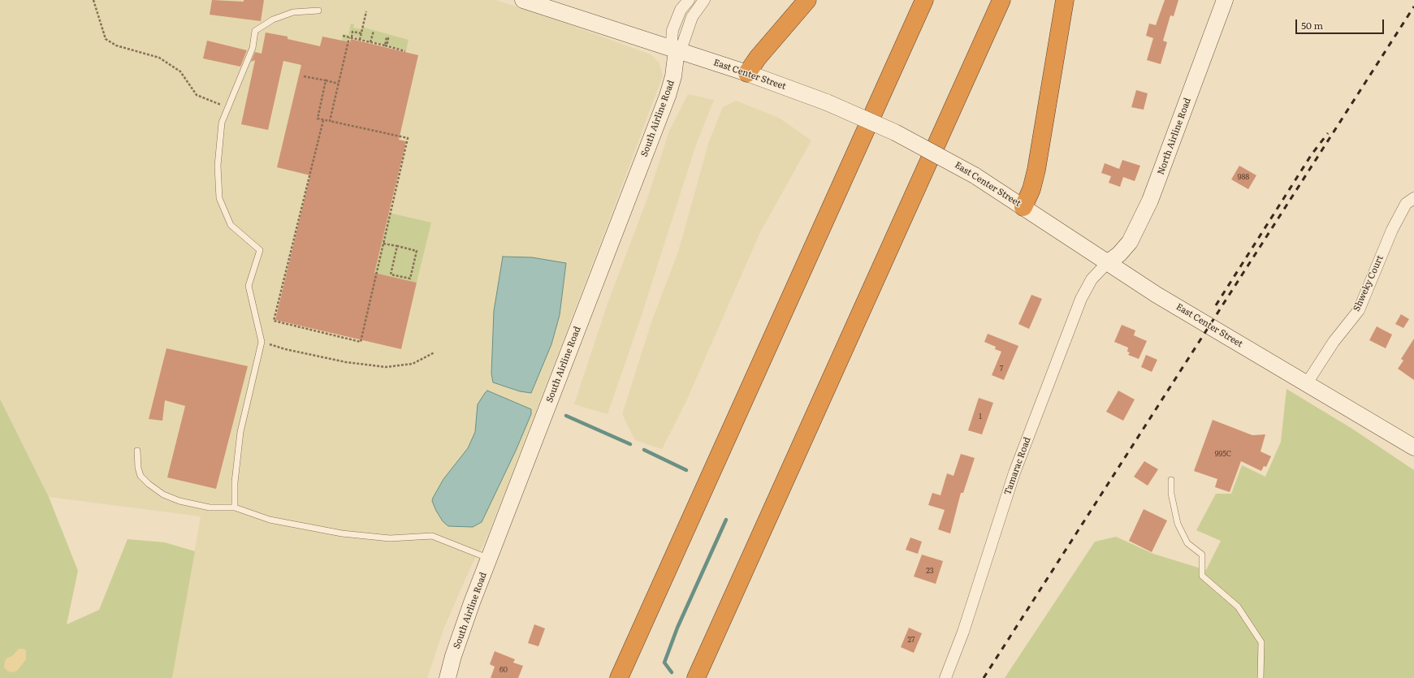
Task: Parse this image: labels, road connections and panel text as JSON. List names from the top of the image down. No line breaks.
{"streets":{"main road":["East Center Street","South Airline Road","North Airline Road"],"street":["Shweky Court","Tamarac Road"]},"crossings":[["East Center Street","South Airline Road"],["East Center Street","North Airline Road"],["East Center Street","Shweky Court"],["East Center Street","Tamarac Road"],["North Airline Road","Tamarac Road"]],"house_numbers":["988","7","1","995C","23","27","60"],"scale_bar":"50 m"}
